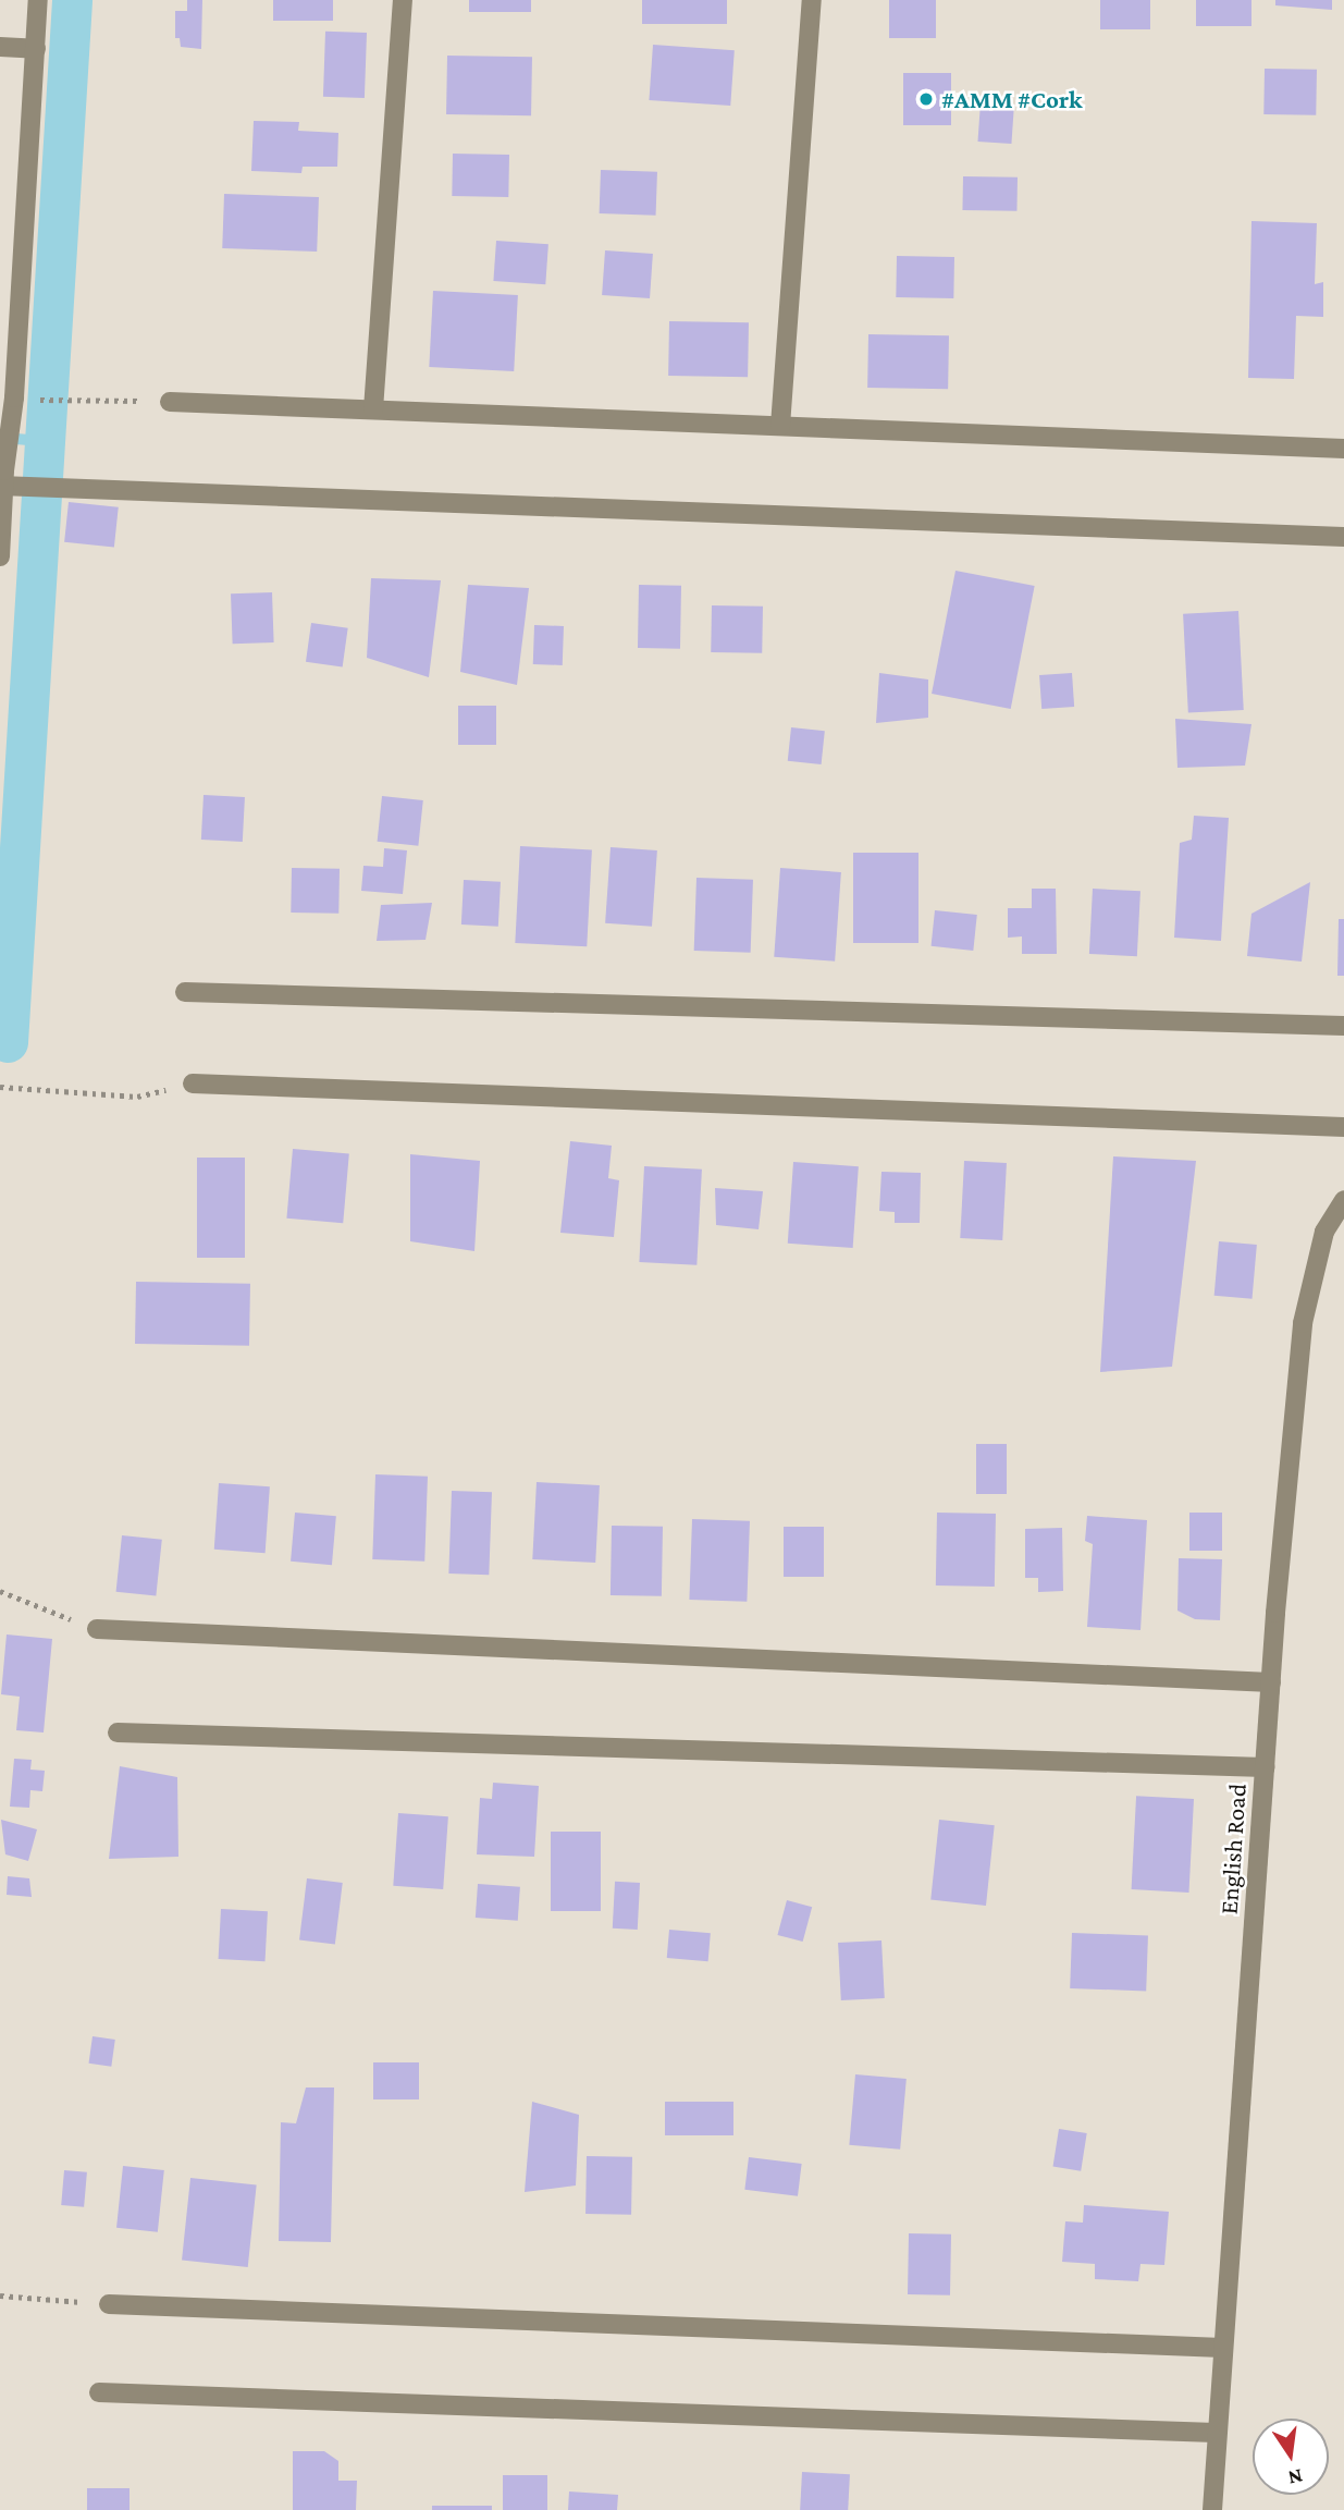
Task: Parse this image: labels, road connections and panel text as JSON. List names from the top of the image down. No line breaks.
{"streets":{"street":["English Road"]},"places":["#AMM #Cork"],"north":"bottom"}
